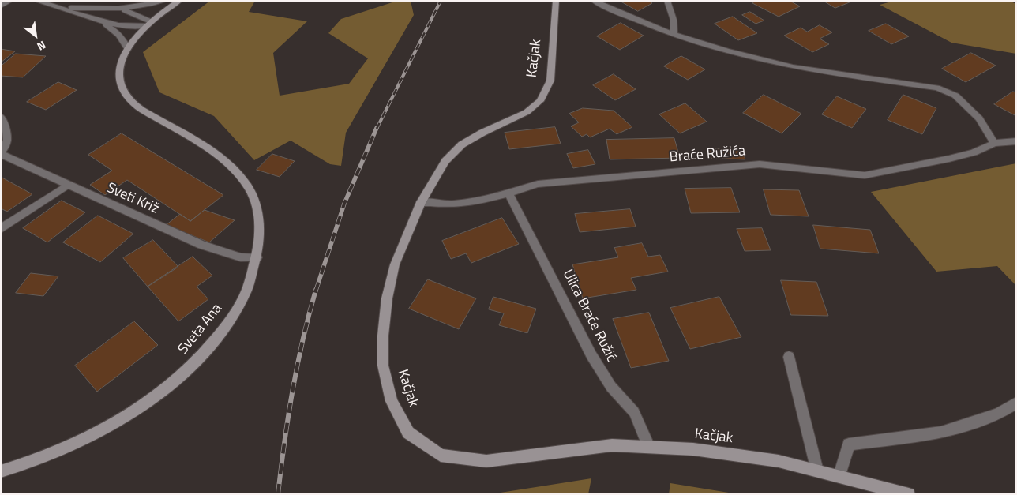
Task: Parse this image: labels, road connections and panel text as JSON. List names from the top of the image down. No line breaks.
{"streets":{"main road":["Kačjak","Sveta Ana"],"street":["Braće Ružića","Sveti Križ","Ulica Braće Ružić"]},"crossings":[["Kačjak","Braće Ružića"],["Kačjak","Ulica Braće Ružić"],["Braće Ružića","Ulica Braće Ružić"],["Sveti Križ","Sveta Ana"]],"north":"bottom right"}
